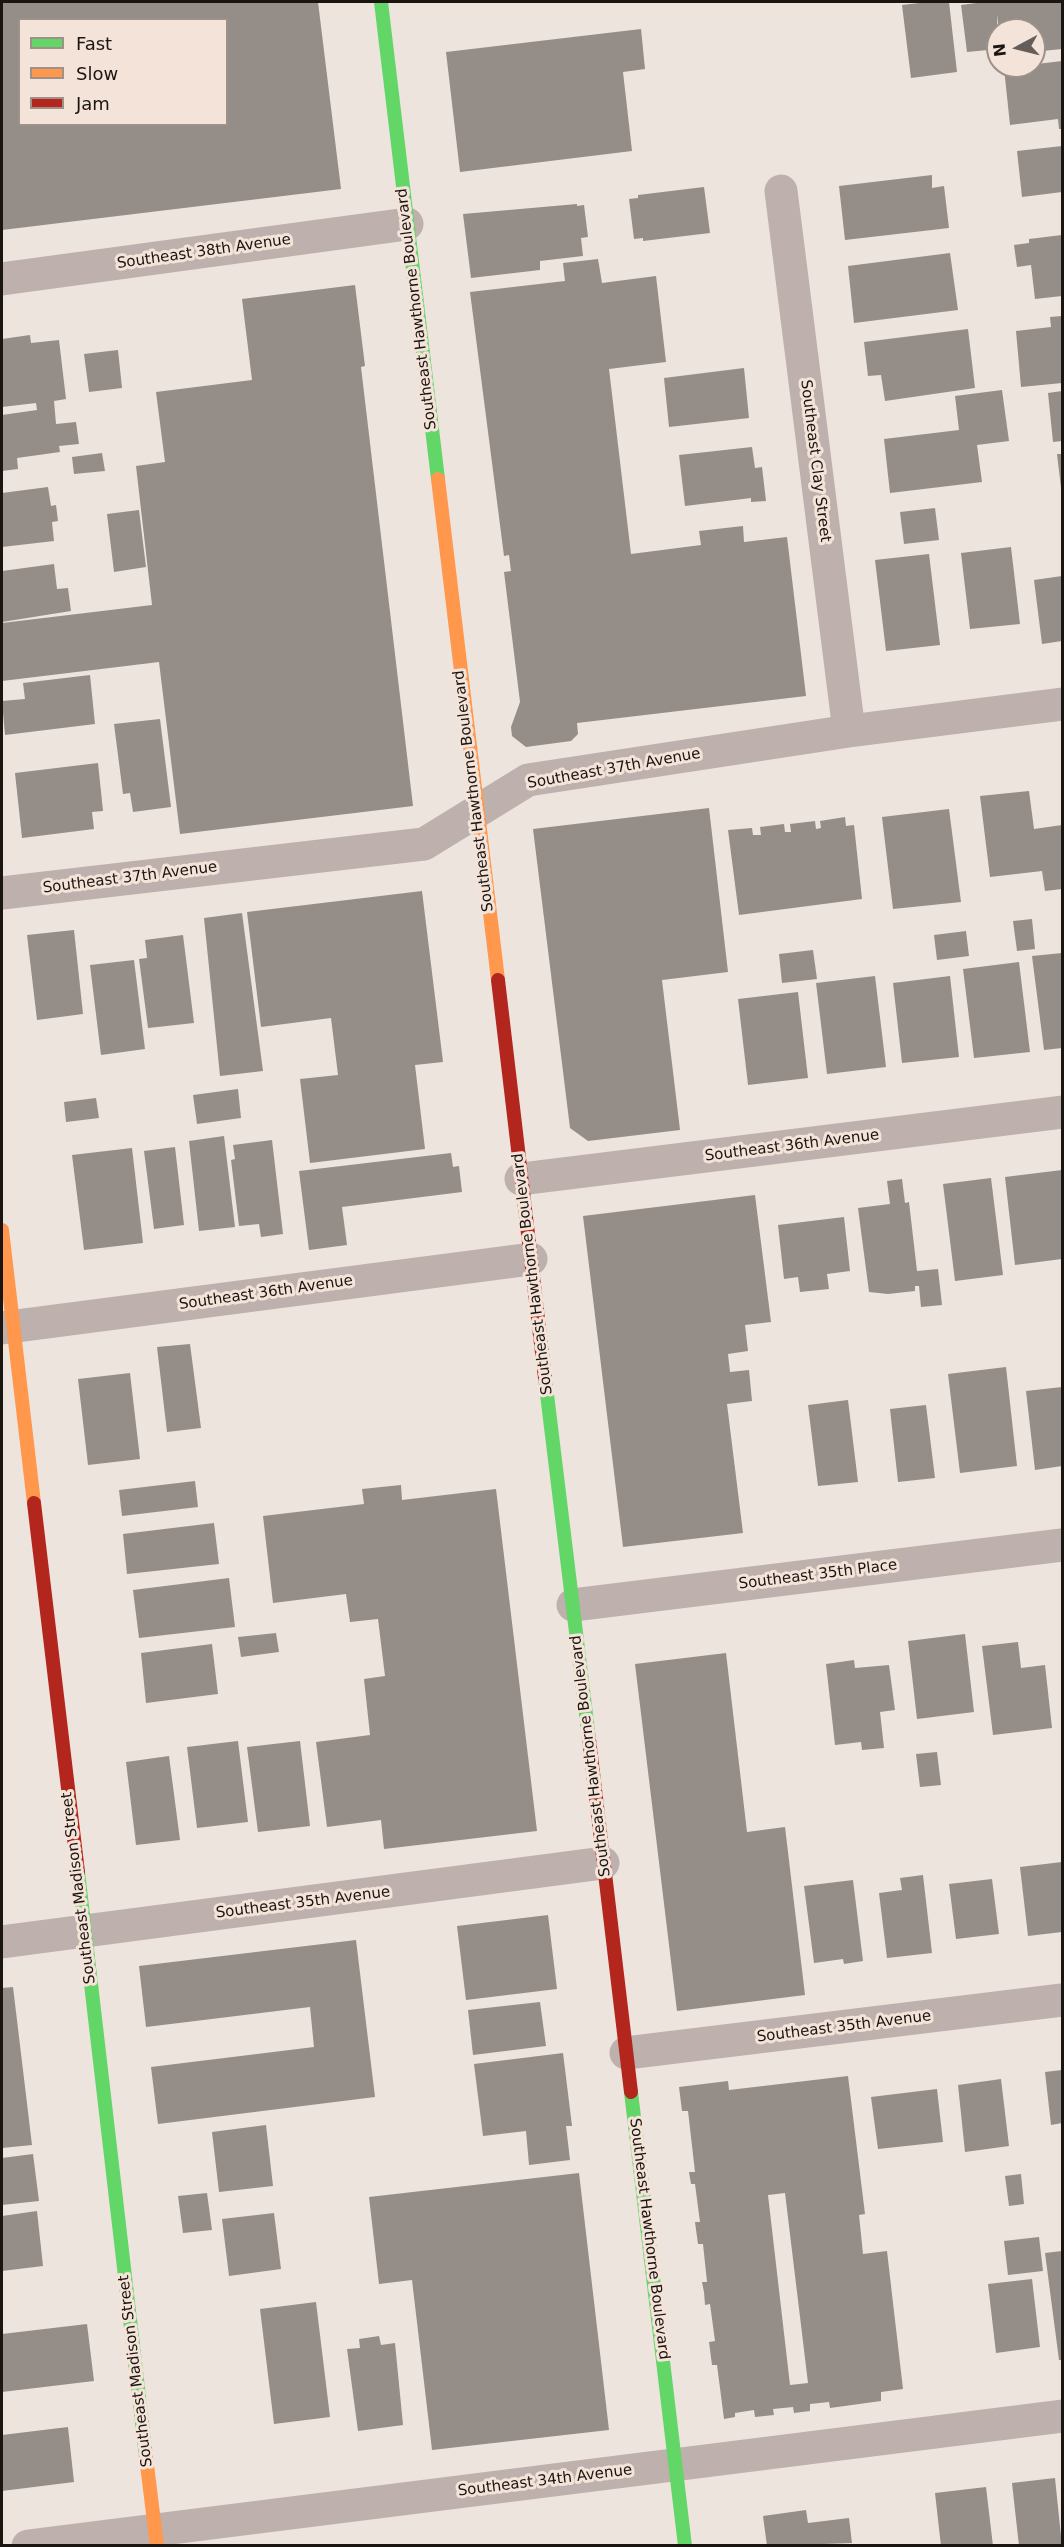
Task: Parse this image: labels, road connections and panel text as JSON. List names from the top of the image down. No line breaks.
{"streets":{"main road":["Southeast Hawthorne Boulevard","Southeast Madison Street"],"street":["Southeast 38th Avenue","Southeast Clay Street","Southeast 37th Avenue","Southeast 36th Avenue","Southeast 35th Place","Southeast 35th Avenue","Southeast 34th Avenue"]},"crossings":[["Southeast 38th Avenue","Southeast Hawthorne Boulevard"],["Southeast Hawthorne Boulevard","Southeast 37th Avenue"],["Southeast Hawthorne Boulevard","Southeast 36th Avenue"],["Southeast Hawthorne Boulevard","Southeast 35th Place"],["Southeast Hawthorne Boulevard","Southeast 35th Avenue"],["Southeast Hawthorne Boulevard","Southeast 34th Avenue"],["Southeast Clay Street","Southeast 37th Avenue"],["Southeast 36th Avenue","Southeast Madison Street"],["Southeast Madison Street","Southeast 35th Avenue"],["Southeast Madison Street","Southeast 34th Avenue"]],"legend":["Fast","Slow","Jam"],"north":"left"}
